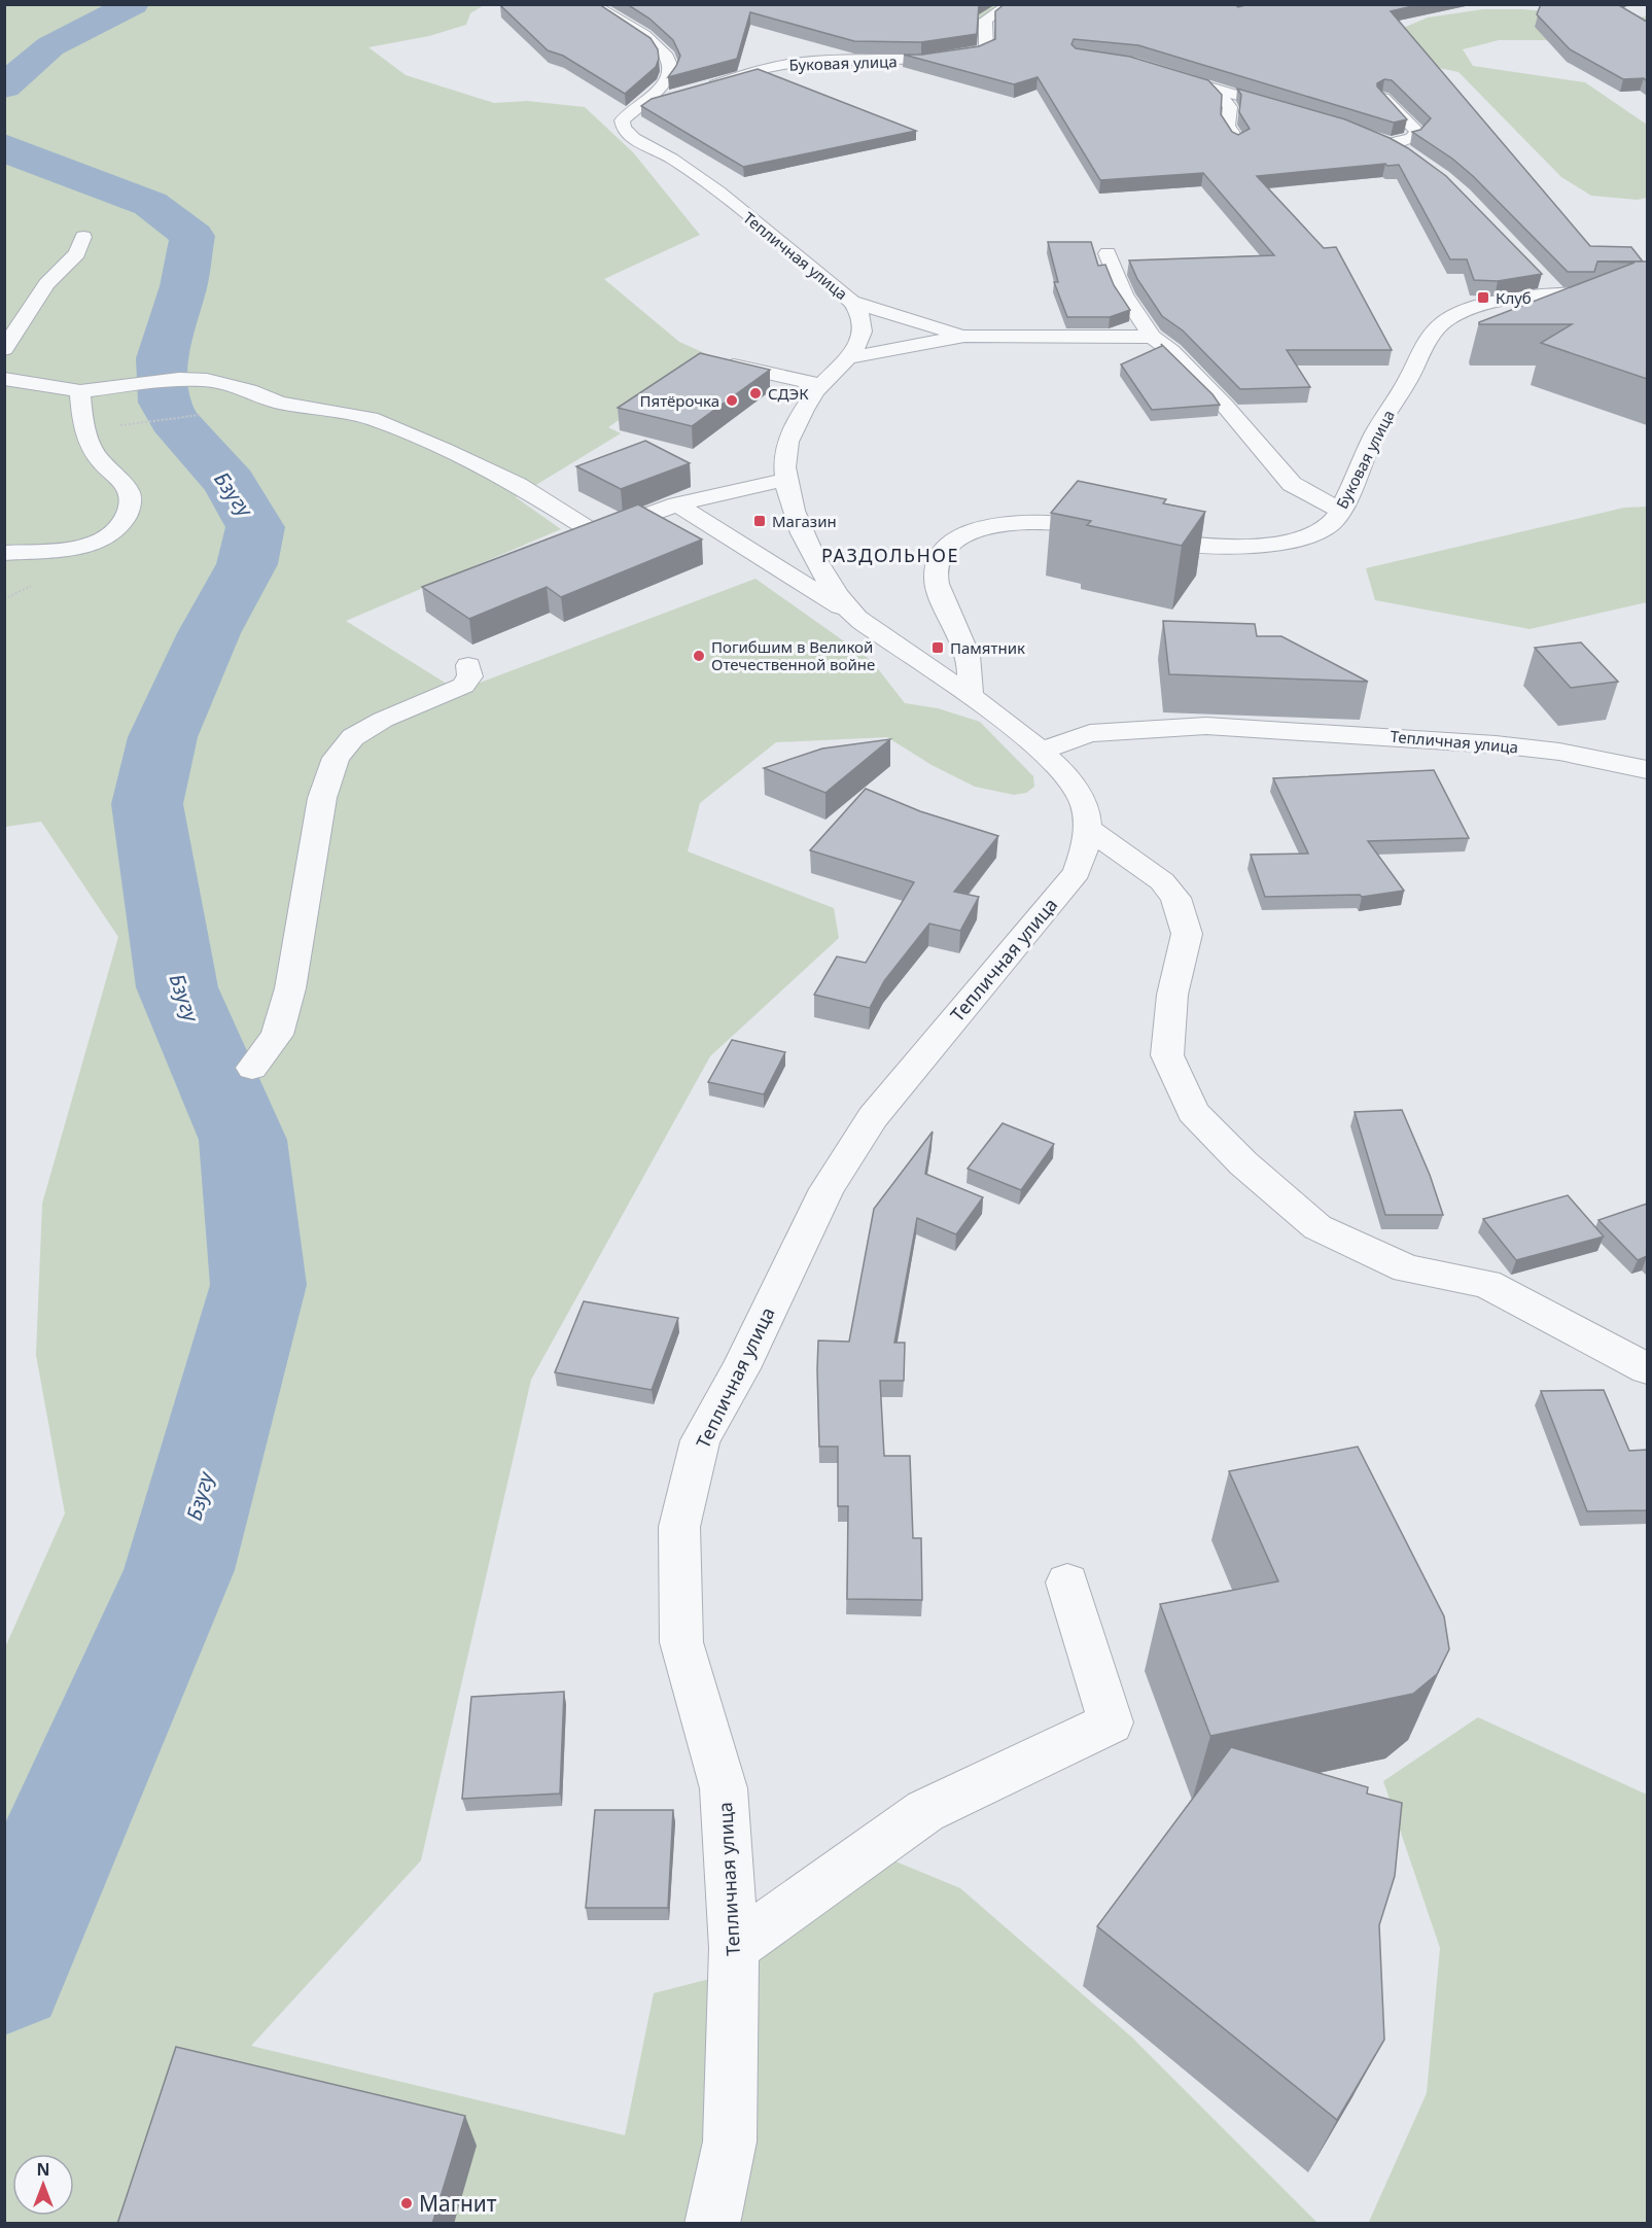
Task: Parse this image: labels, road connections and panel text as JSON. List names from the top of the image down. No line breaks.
{"streets":{"street":["Буковая улица","Тепличная улица"]},"crossings":[["Буковая улица","Тепличная улица"]],"districts":["РАЗДОЛЬНОЕ"],"water":["Бзугу"],"places":{"transit":["Клуб","Магазин","Памятник"],"other":["СДЭК","Пятёрочка","Погибшим в Великой Отечественной войне","Магнит"]},"north":"top"}
